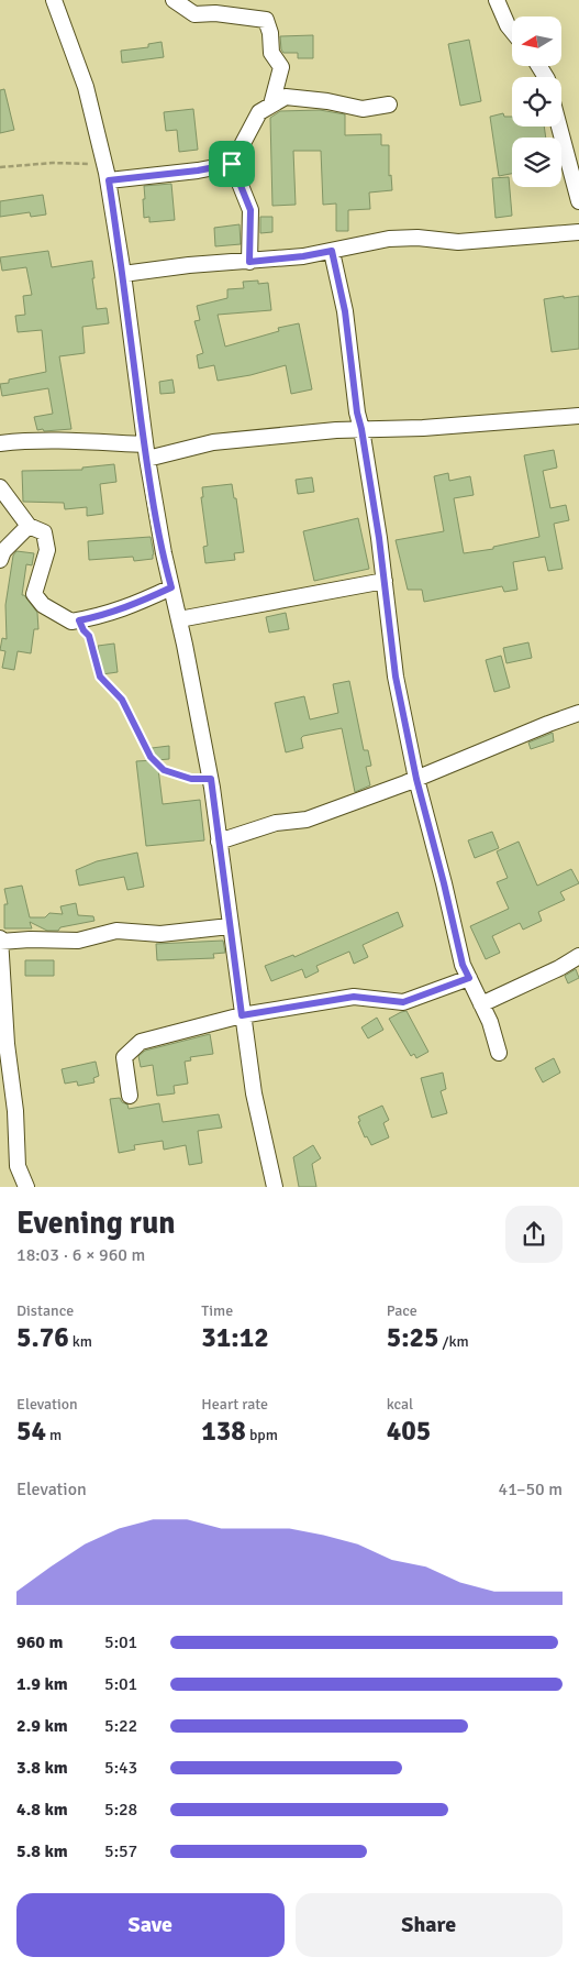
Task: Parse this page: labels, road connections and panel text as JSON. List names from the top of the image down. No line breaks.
{"north":"left","page":{"heading":["Evening run","18:03 · 6 × 960 m"],"stats":[["Distance","5.76 km"],["Time","31:12"],["Pace","5:25 /km"],["Elevation","54 m"],["Heart rate","138 bpm"],["kcal","405"]],"chart":["Elevation","41–50 m"],"list":[{"name":"960 m","note":"5:01"},{"name":"1.9 km","note":"5:01"},{"name":"2.9 km","note":"5:22"},{"name":"3.8 km","note":"5:43"},{"name":"4.8 km","note":"5:28"},{"name":"5.8 km","note":"5:57"}],"buttons":["Save","Share"]}}
